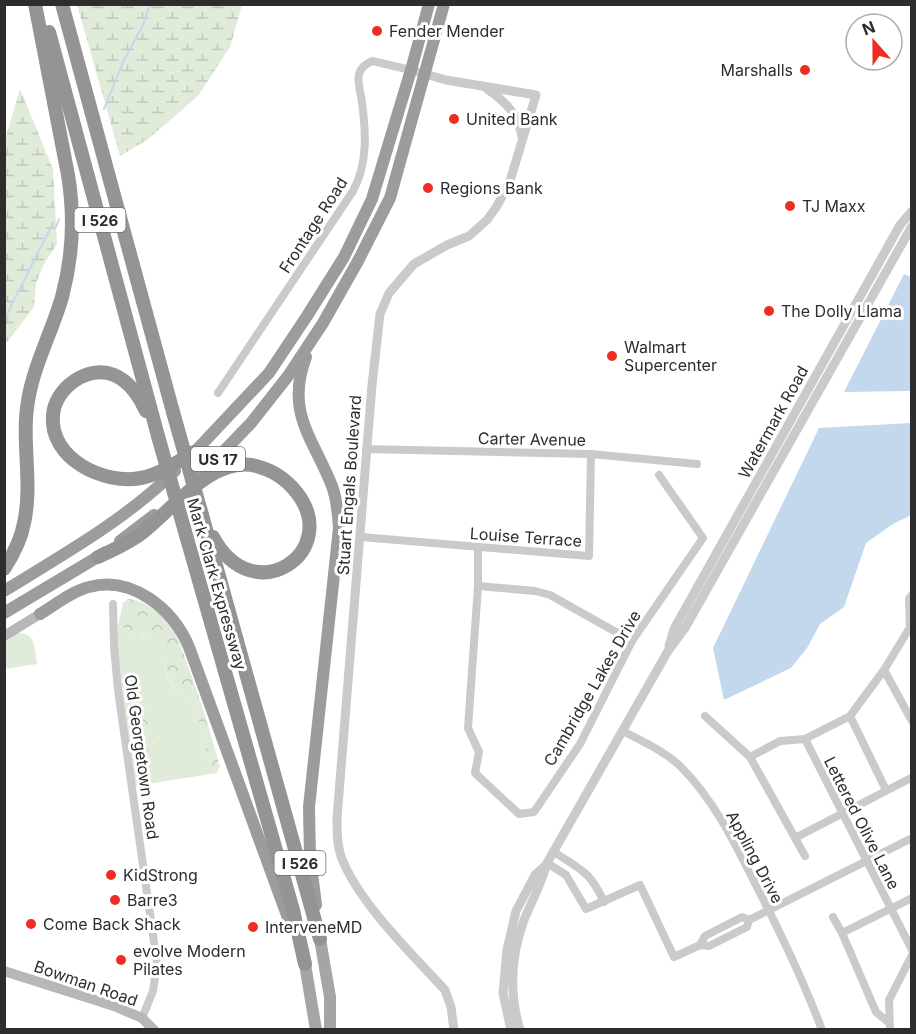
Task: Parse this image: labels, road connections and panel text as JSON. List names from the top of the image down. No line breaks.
{"streets":{"highway":["I 526","US 17","Mark Clark Expressway"],"main road":["Bowman Road"],"street":["Frontage Road","Watermark Road","Carter Avenue","Stuart Engals Boulevard","Louise Terrace","Cambridge Lakes Drive","Old Georgetown Road","Lettered Olive Lane","Appling Drive"]},"crossings":[["Frontage Road","US 17"],["Frontage Road","Stuart Engals Boulevard"],["Watermark Road","Appling Drive"],["Carter Avenue","Stuart Engals Boulevard"],["Carter Avenue","Louise Terrace"],["US 17","Stuart Engals Boulevard"],["Stuart Engals Boulevard","Louise Terrace"],["Louise Terrace","Cambridge Lakes Drive"],["Old Georgetown Road","Bowman Road"]],"places":["Fender Mender","Marshalls","United Bank","Regions Bank","TJ Maxx","The Dolly Llama","Walmart Supercenter","KidStrong","Barre3","Come Back Shack","InterveneMD","evolve Modern Pilates"],"north":"top"}
